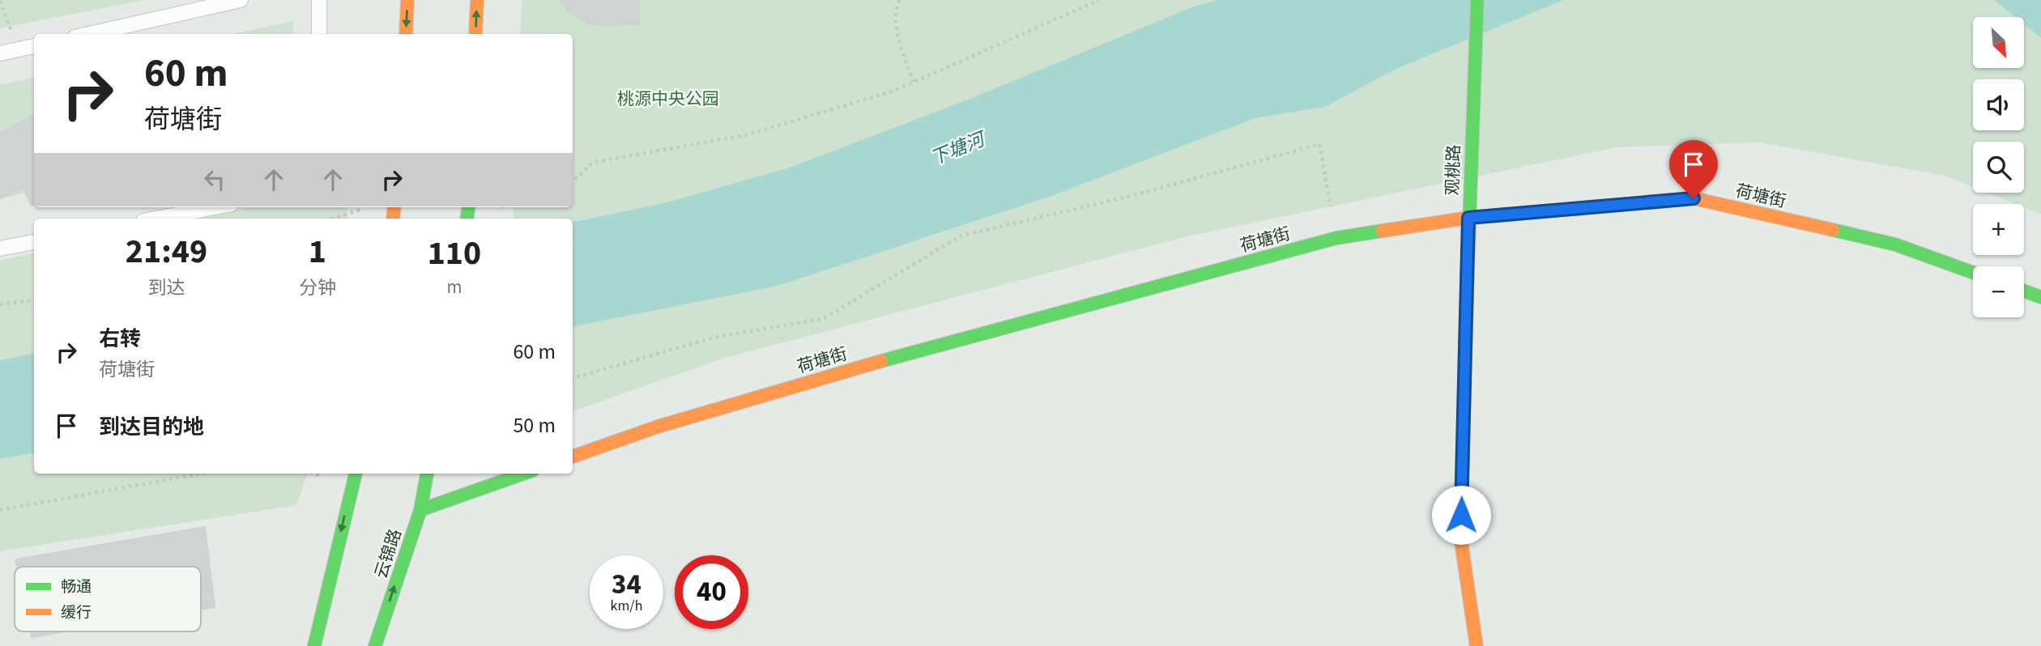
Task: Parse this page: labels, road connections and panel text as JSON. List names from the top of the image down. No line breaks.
{"streets":{"street":["观桃路","荷塘街","云锦路"]},"crossings":[["观桃路","荷塘街"]],"water":["下塘河"],"parks":["桃源中央公园"],"legend":["畅通","缓行"],"north":"bottom right","page":{"map_buttons":["+","−"],"turn":["60 m","荷塘街"],"eta":["21:49","到达","1","分钟","110","m"],"list":[{"name":"右转","note":"荷塘街","value":"60 m"},{"name":"到达目的地","value":"50 m"}],"speed":"34 km/h","limit":"40"}}
